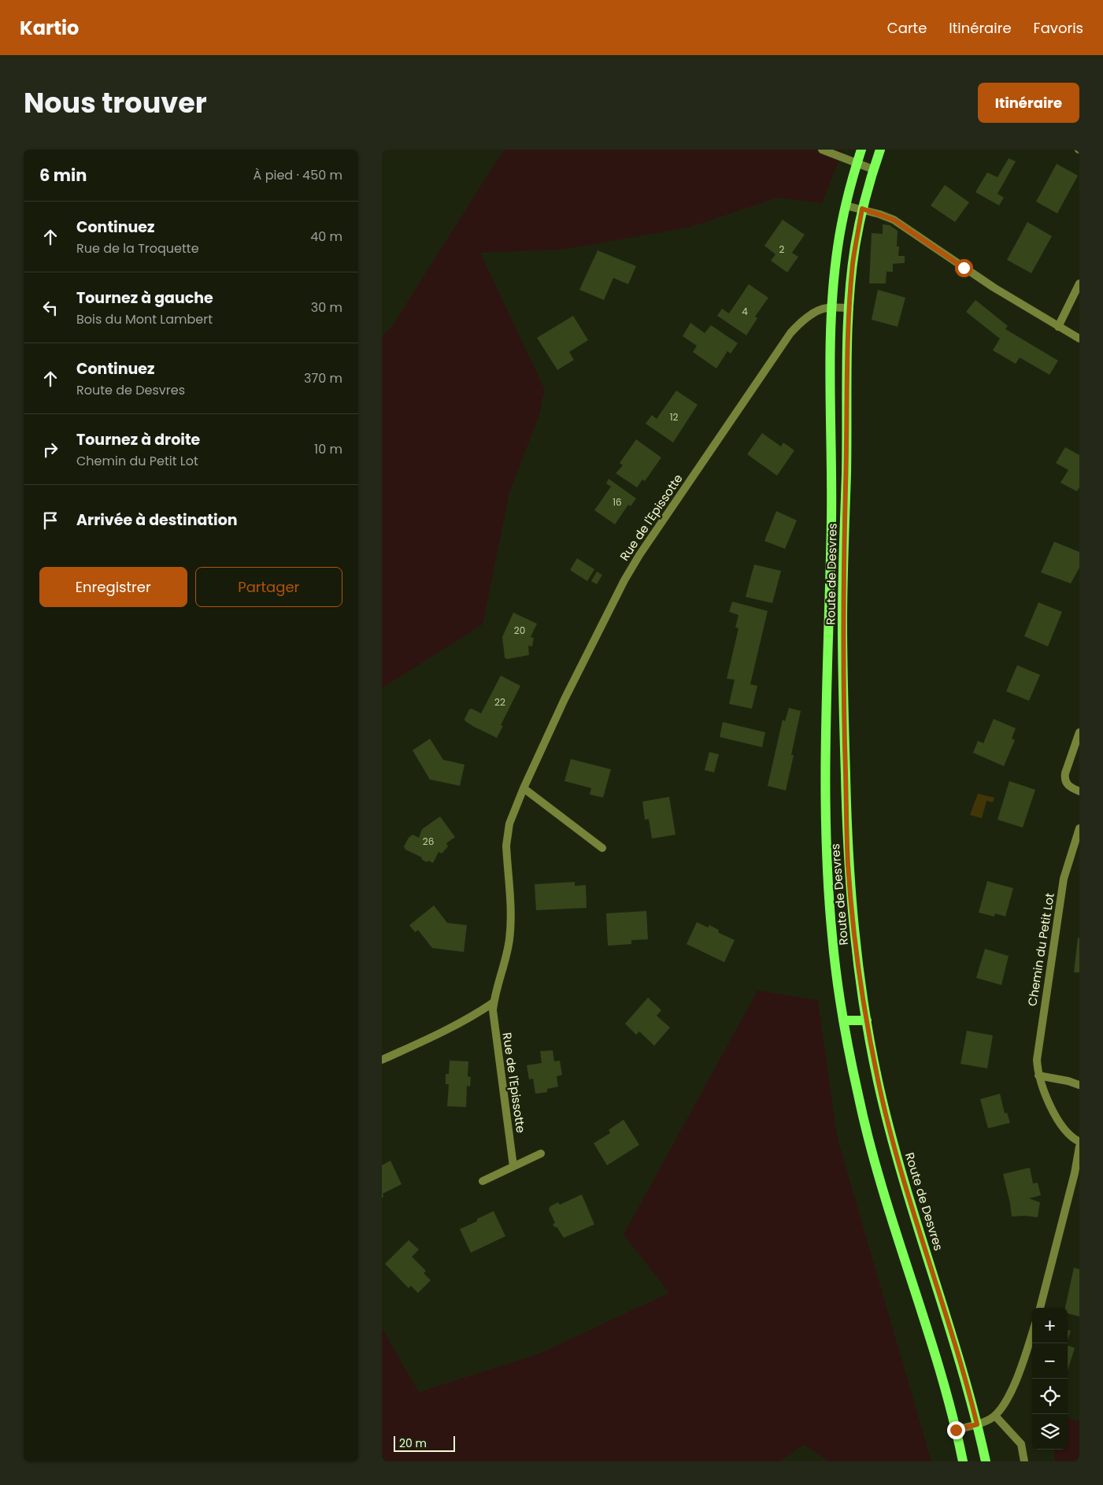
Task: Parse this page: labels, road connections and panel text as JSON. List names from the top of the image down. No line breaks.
{"streets":{"main road":["Route de Desvres"],"street":["Rue de l'Epissotte","Chemin du Petit Lot"]},"crossings":[["Rue de l'Epissotte","Route de Desvres"]],"house_numbers":["2","4","12","16","20","22","26"],"scale_bar":"20 m","page":{"header":"Kartio","nav":["Carte","Itinéraire","Favoris"],"title":"Nous trouver","buttons":["Itinéraire",["Enregistrer","Partager"]],"heading":["6 min","À pied · 450 m"],"list":[["Continuez","Rue de la Troquette","40 m"],["Tournez à gauche","Bois du Mont Lambert","30 m"],["Continuez","Route de Desvres","370 m"],["Tournez à droite","Chemin du Petit Lot","10 m"],"Arrivée à destination"],"map_buttons":["+","−"],"scale":"20 m"}}
